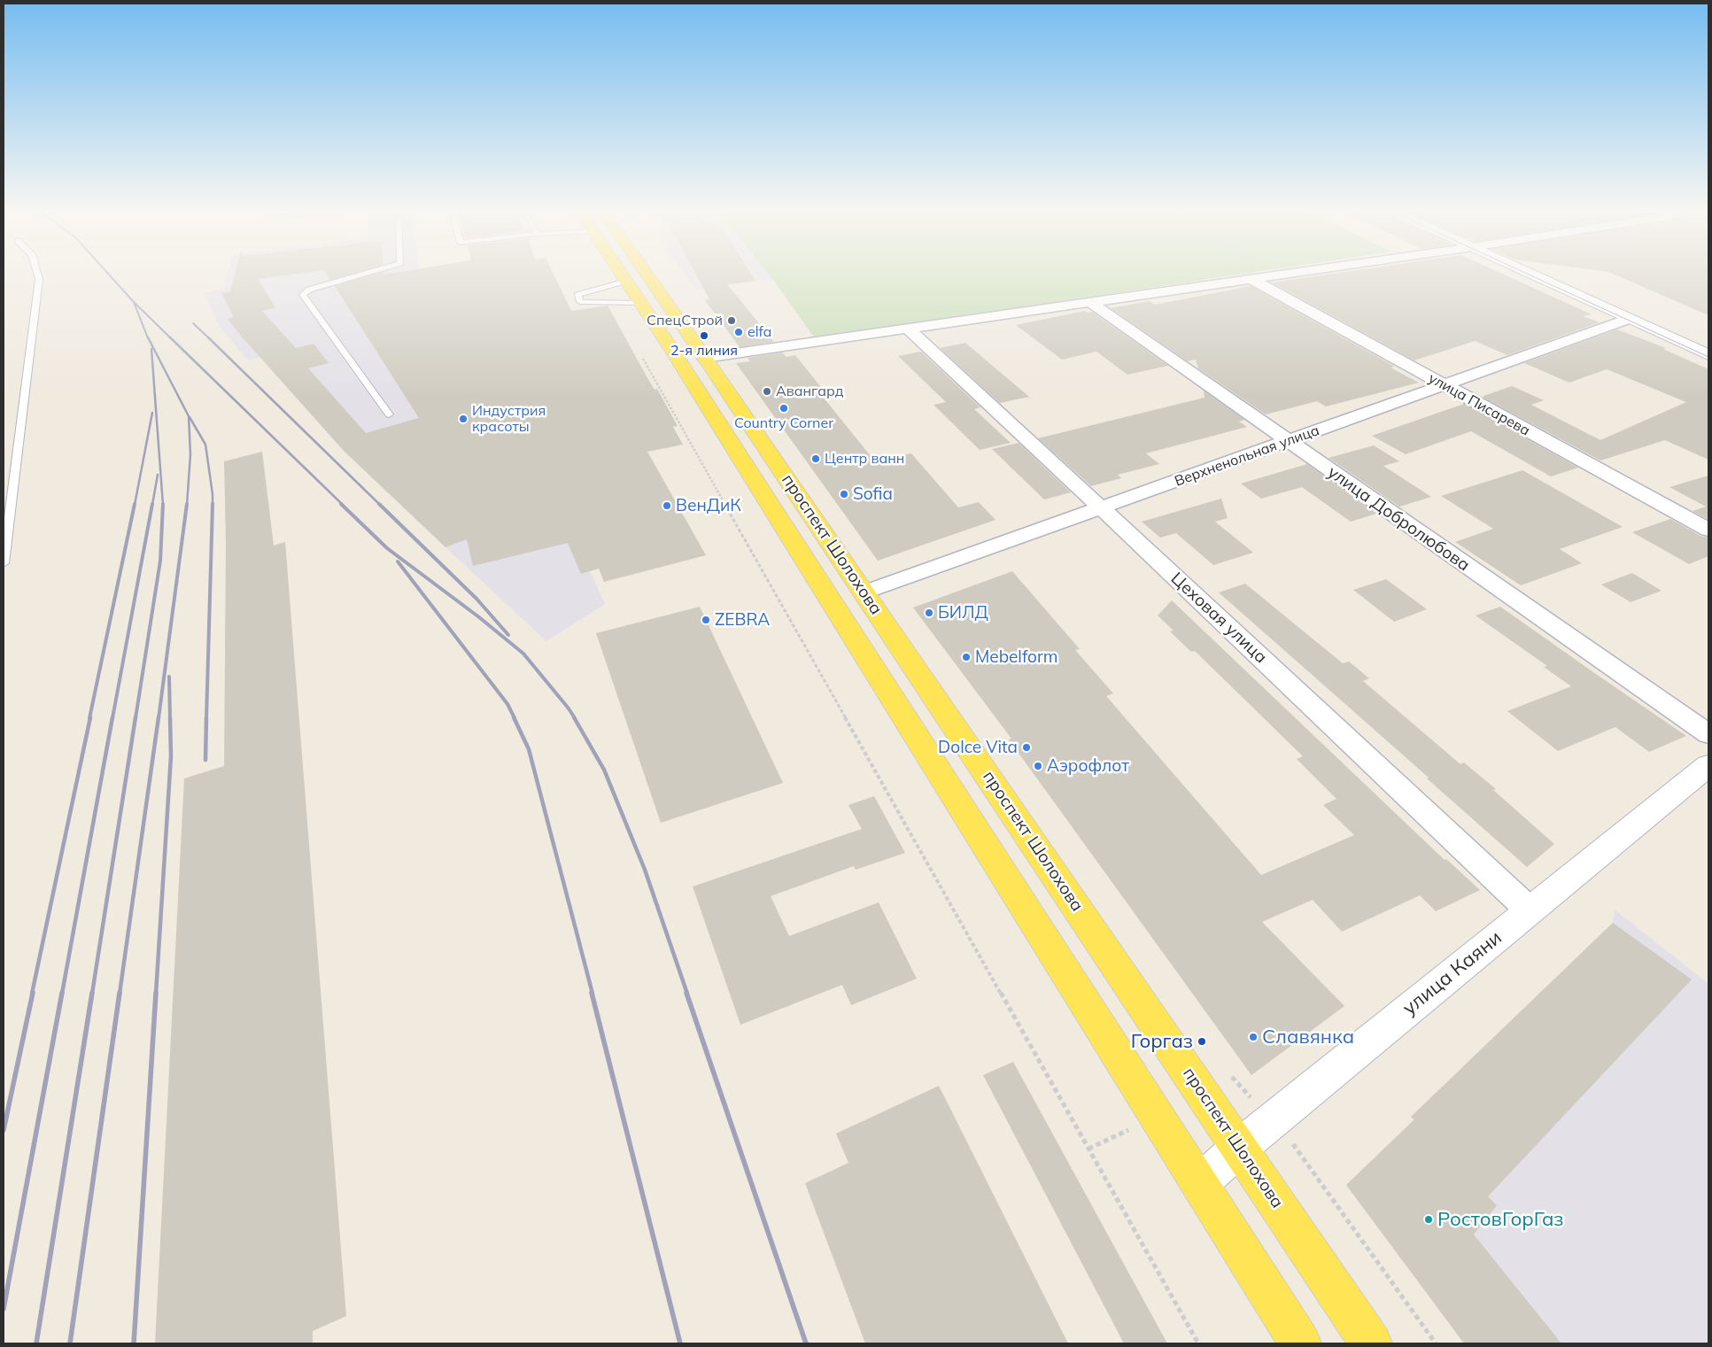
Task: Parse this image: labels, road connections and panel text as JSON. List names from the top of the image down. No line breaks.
{"streets":{"main road":["проспект Шолохова"],"street":["улица Писарева","Верхненольная улица","улица Добролюбова","Цеховая улица","улица Каяни"]},"crossings":[["улица Писарева","Верхненольная улица"],["Верхненольная улица","улица Добролюбова"],["Верхненольная улица","проспект Шолохова"],["Верхненольная улица","Цеховая улица"],["проспект Шолохова","улица Каяни"],["Цеховая улица","улица Каяни"]],"places":["СпецСтрой","elfa","2-я линия","Авангард","Country Corner","Индустрия красоты","Центр ванн","Sofia","ВенДиК","БИЛД","ZEBRA","Mebelform","Dolce Vita","Аэрофлот","Славянка","Горгаз","РостовГорГаз"]}
